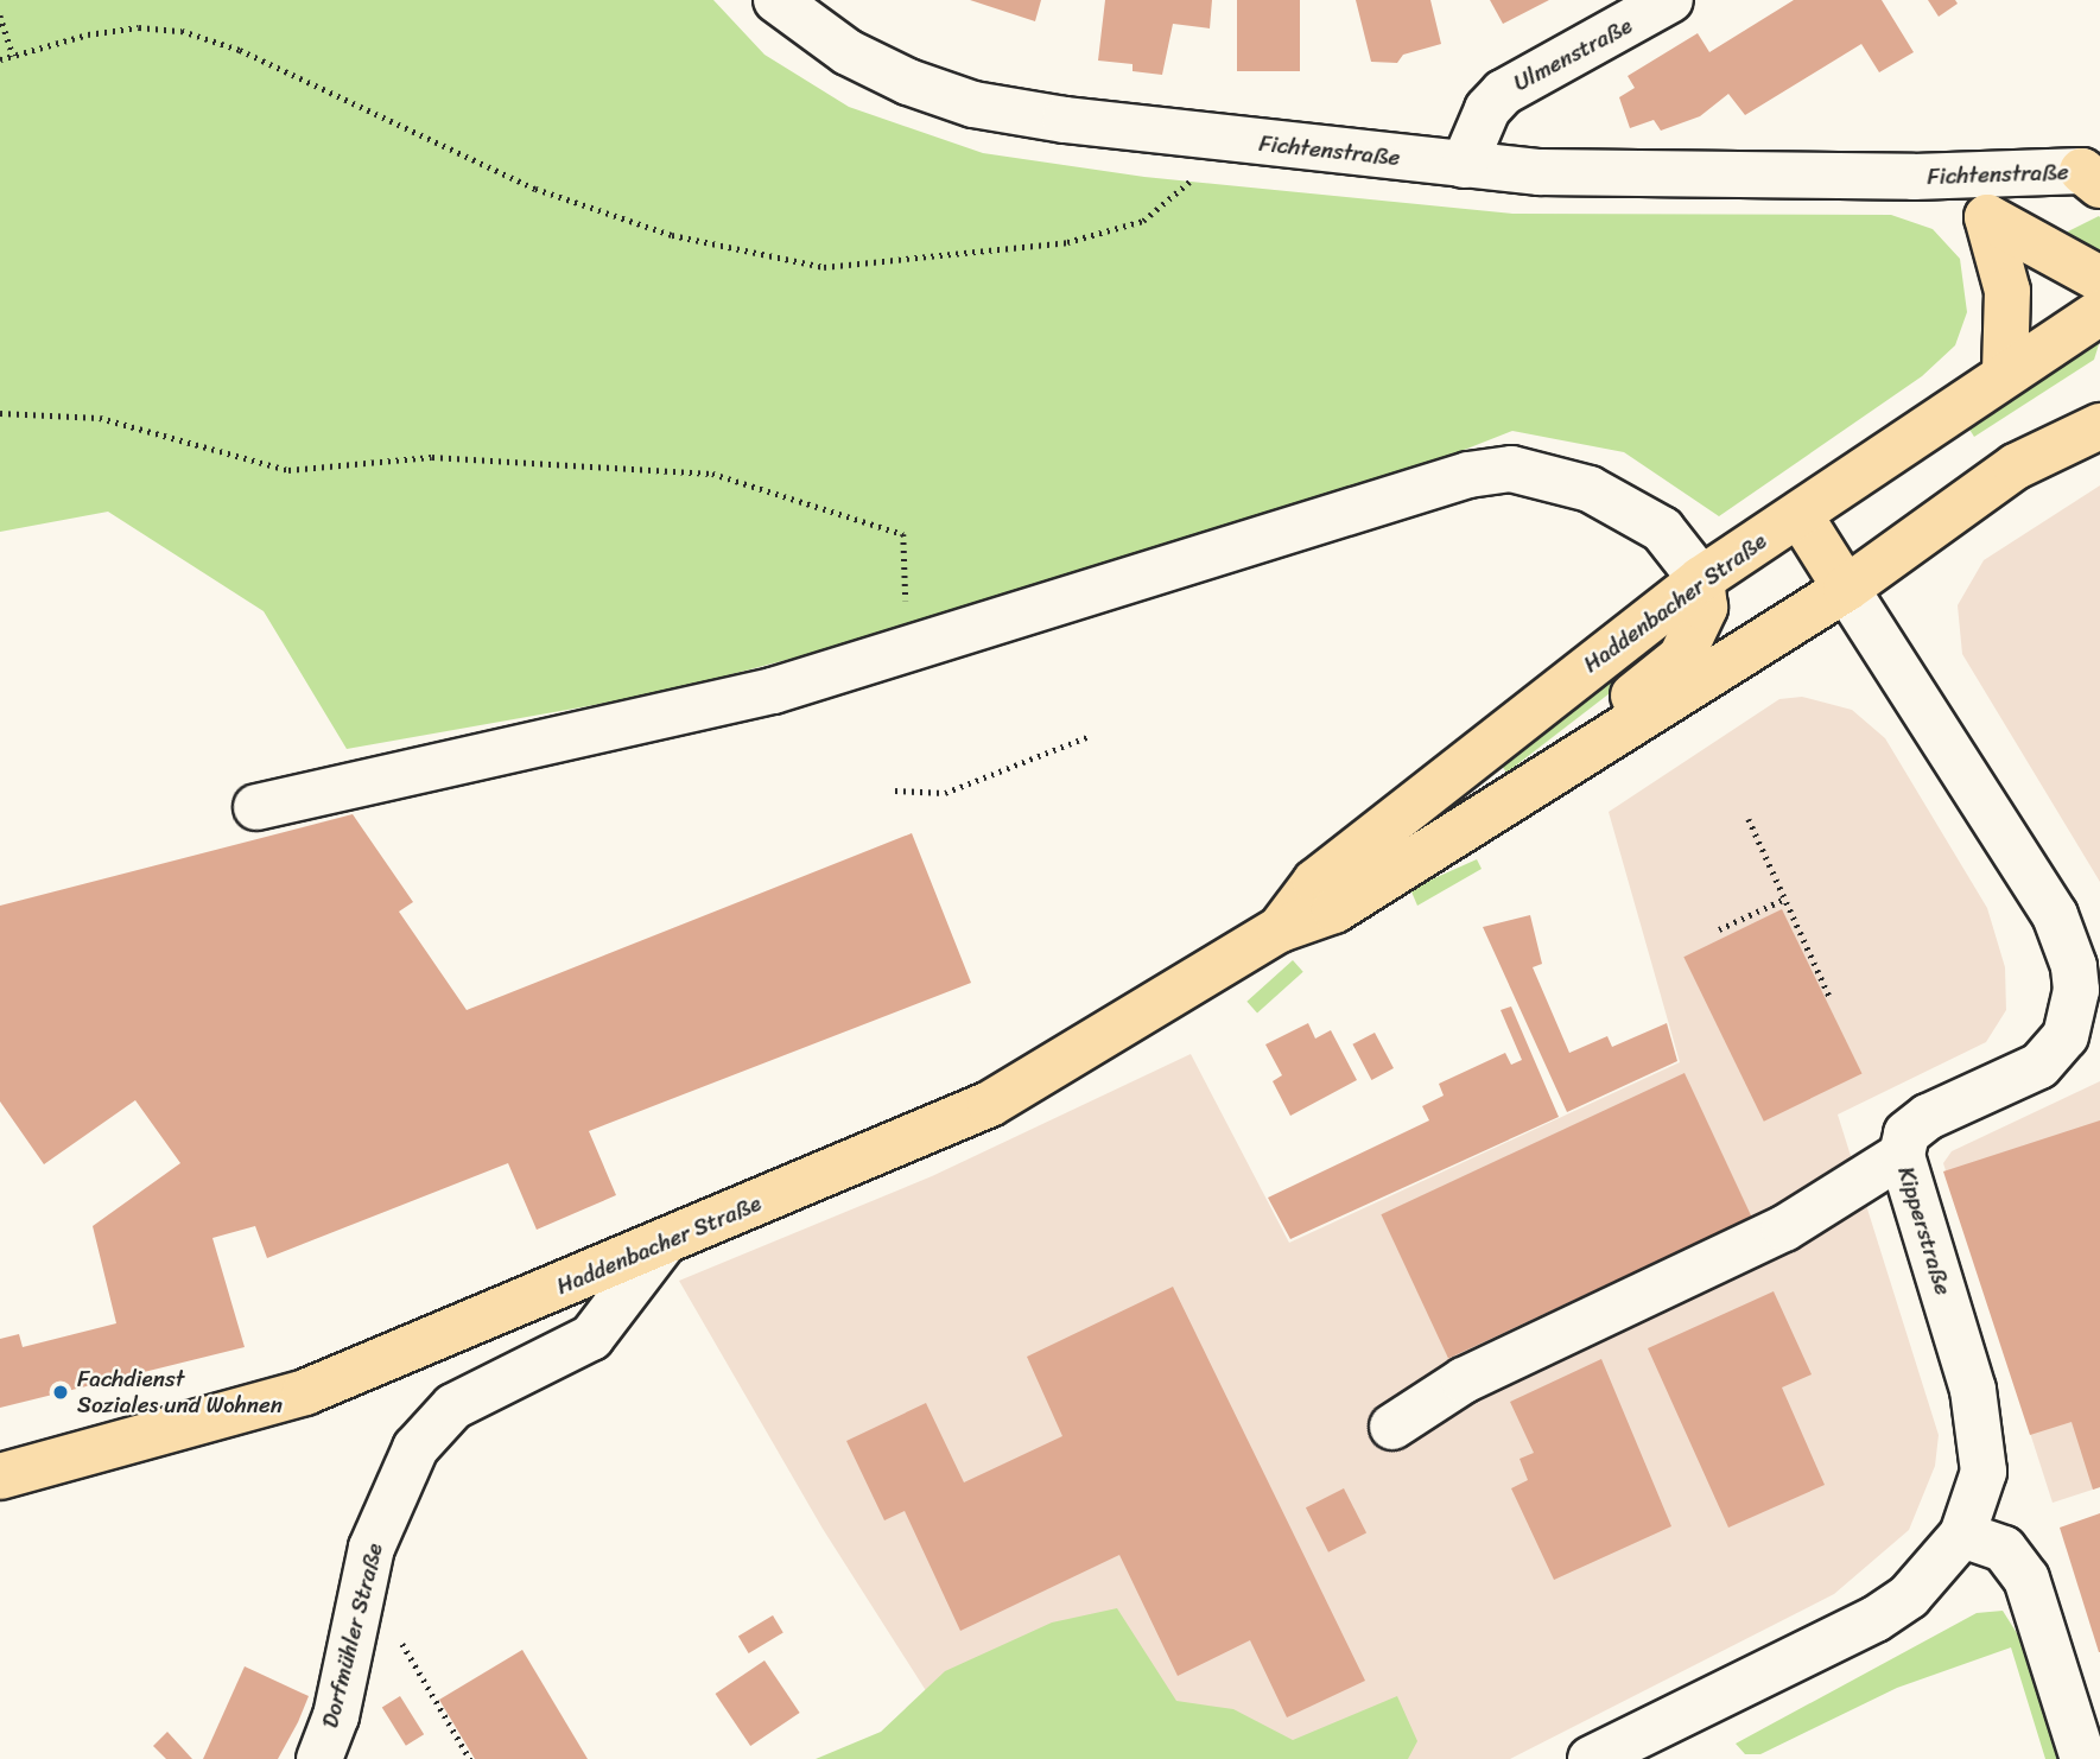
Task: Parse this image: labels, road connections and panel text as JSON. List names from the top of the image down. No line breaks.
{"streets":{"main road":["Haddenbacher Straße"],"street":["Ulmenstraße","Fichtenstraße","Kipperstraße","Dorfmühler Straße"]},"crossings":[["Ulmenstraße","Fichtenstraße"],["Haddenbacher Straße","Kipperstraße"],["Haddenbacher Straße","Dorfmühler Straße"]],"places":["Fachdienst Soziales und Wohnen"]}
